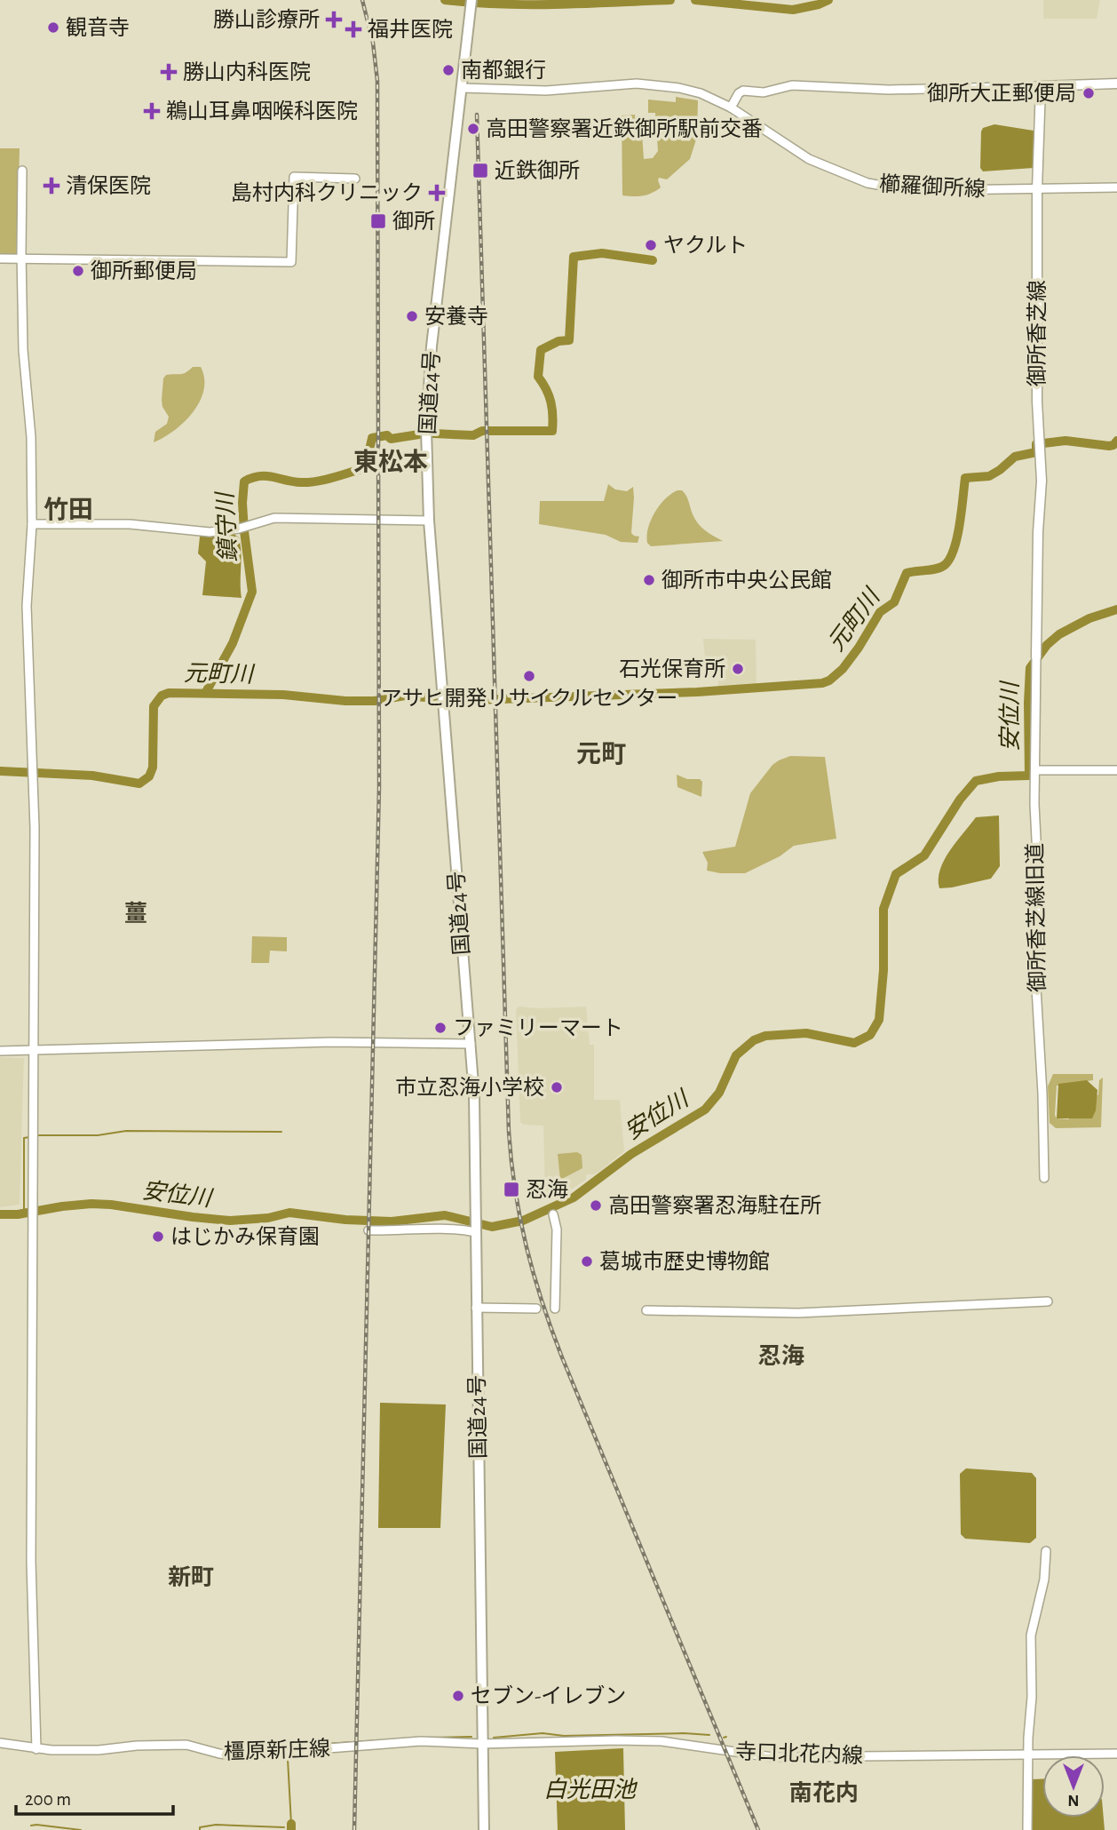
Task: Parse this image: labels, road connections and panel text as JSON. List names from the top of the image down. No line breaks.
{"streets":{"highway":["国道24号"],"main road":["御所香芝線"],"street":["櫛羅御所線","御所香芝線旧道","橿原新庄線","寺口北花内線"]},"crossings":[["櫛羅御所線","御所香芝線"],["櫛羅御所線","国道24号"],["御所香芝線","御所香芝線旧道"],["国道24号","橿原新庄線"],["国道24号","寺口北花内線"],["橿原新庄線","寺口北花内線"]],"districts":["東松本","竹田","元町","薑","忍海","新町","南花内"],"water":["鎮守川","元町川","安位川","白光田池"],"places":{"health":["勝山診療所","福井医院","勝山内科医院","鵜山耳鼻咽喉科医院","清保医院","島村内科クリニック"],"other":["観音寺","南都銀行","御所大正郵便局","高田警察署近鉄御所駅前交番","ヤクルト","御所郵便局","安養寺","御所市中央公民館","石光保育所","アサヒ開発リサイクルセンター","ファミリーマート","市立忍海小学校","高田警察署忍海駐在所","はじかみ保育園","葛城市歴史博物館","セブン-イレブン"],"transit":["近鉄御所","御所","忍海"]},"scale_bar":"200 m","north":"bottom"}
